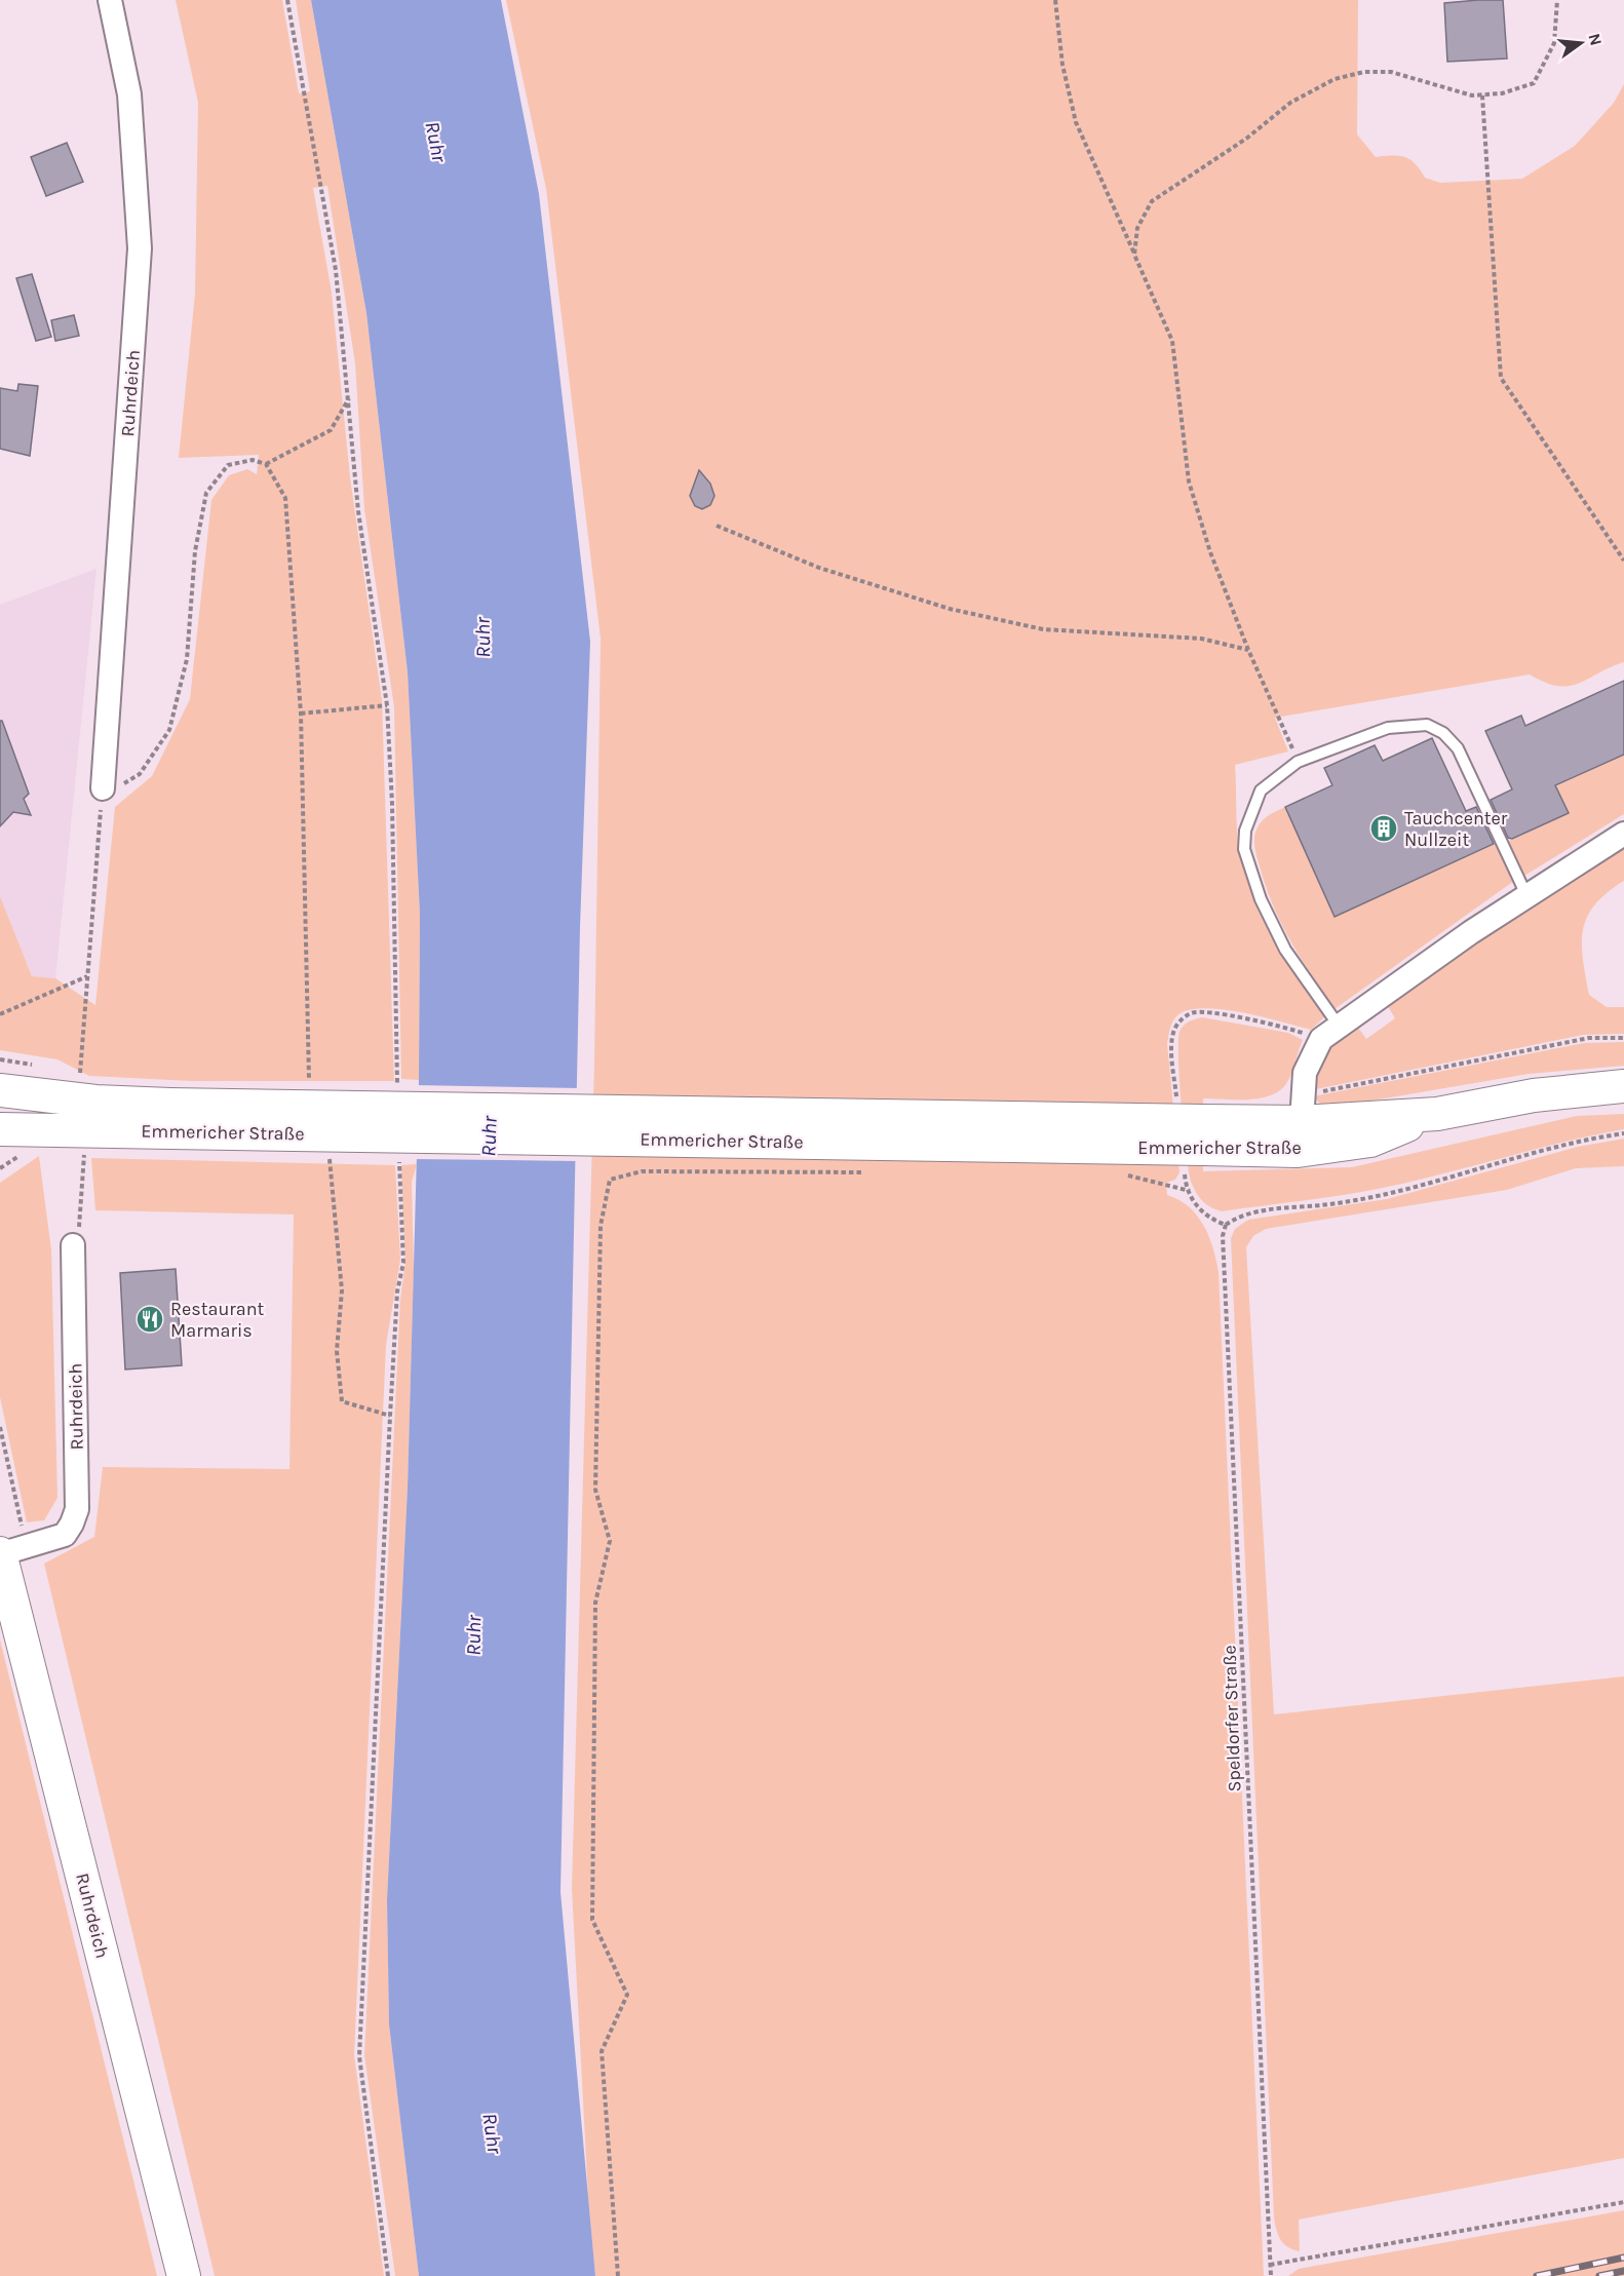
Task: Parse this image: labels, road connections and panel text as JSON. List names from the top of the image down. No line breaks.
{"streets":{"main road":["Ruhrdeich","Emmericher Straße"],"path":["Speldorfer Straße"]},"water":["Ruhr"],"places":{"building":["Tauchcenter Nullzeit"],"restaurant":["Restaurant Marmaris"]},"north":"right"}
